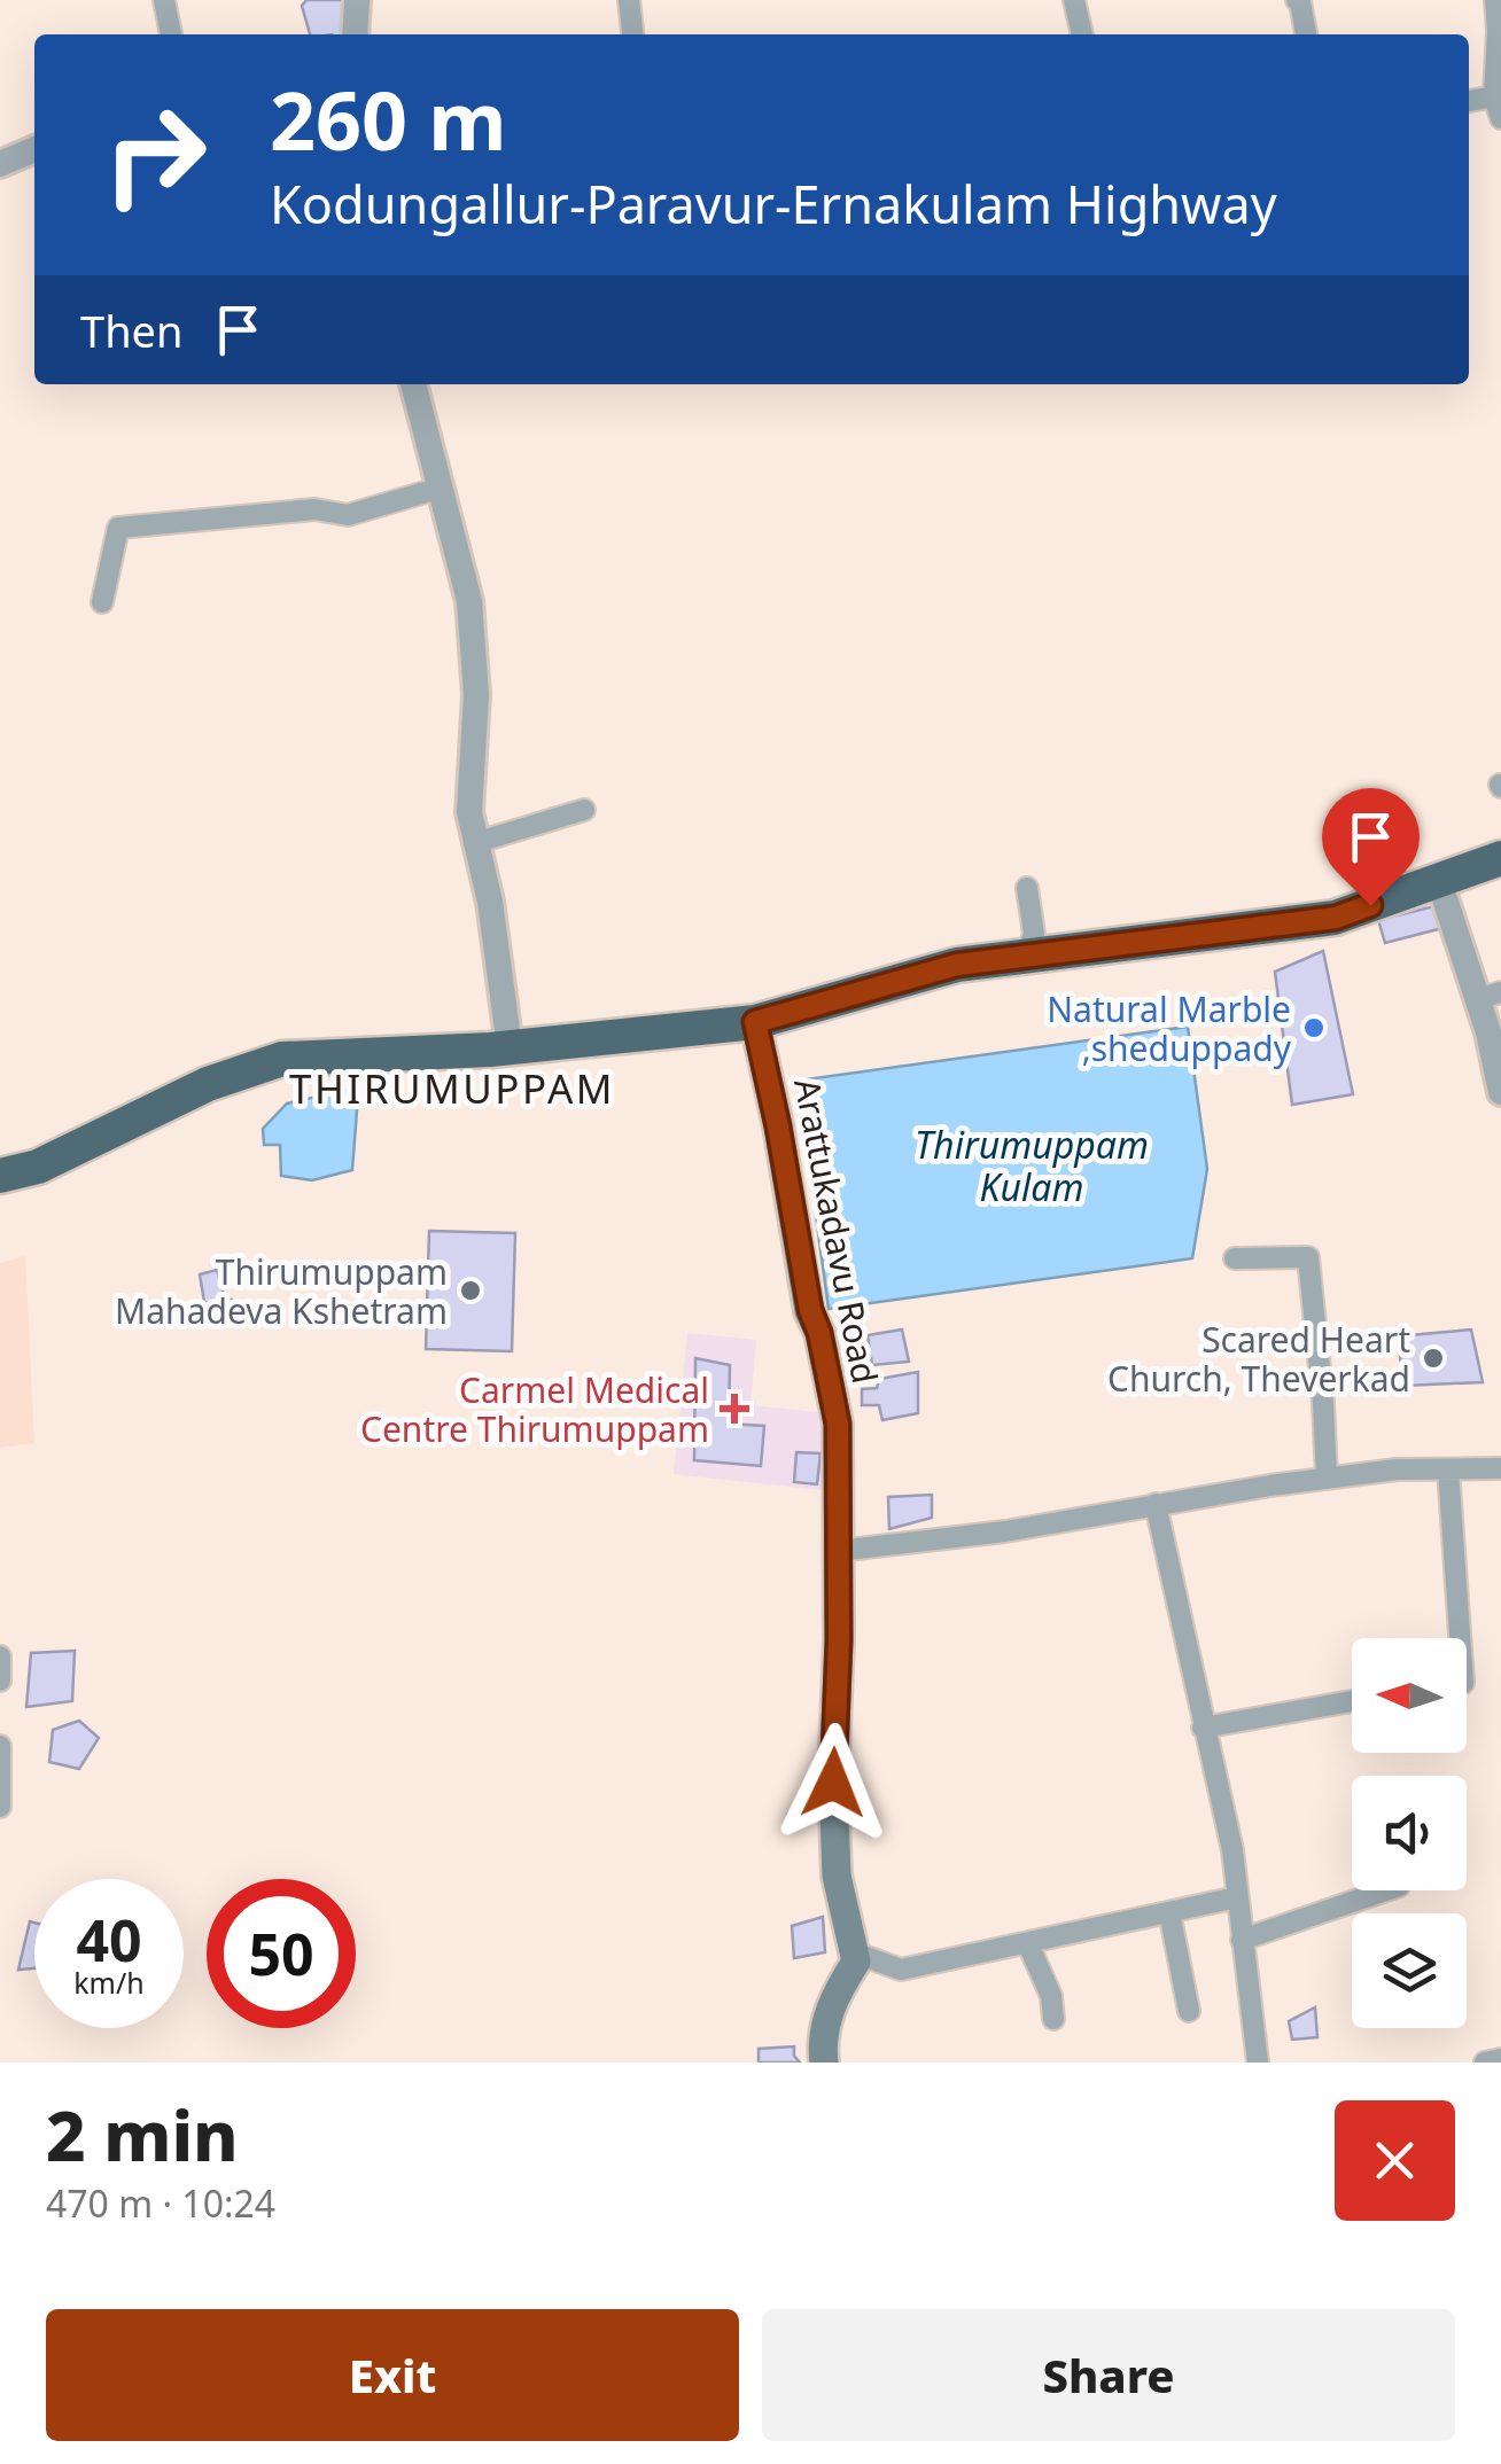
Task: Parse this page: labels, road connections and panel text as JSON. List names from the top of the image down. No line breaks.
{"streets":{"main road":["Arattukadavu Road"]},"districts":["THIRUMUPPAM"],"water":["Thirumuppam Kulam"],"places":{"other":["Natural Marble ,sheduppady","Thirumuppam Mahadeva Kshetram","Scared Heart Church, Theverkad"],"health":["Carmel Medical Centre Thirumuppam"]},"north":"left","page":{"turn":["260 m","Kodungallur-Paravur-Ernakulam Highway"],"then":"Then","speed":"40 km/h","limit":"50","heading":["2 min","470 m · 10:24"],"buttons":["Exit","Share"]}}
